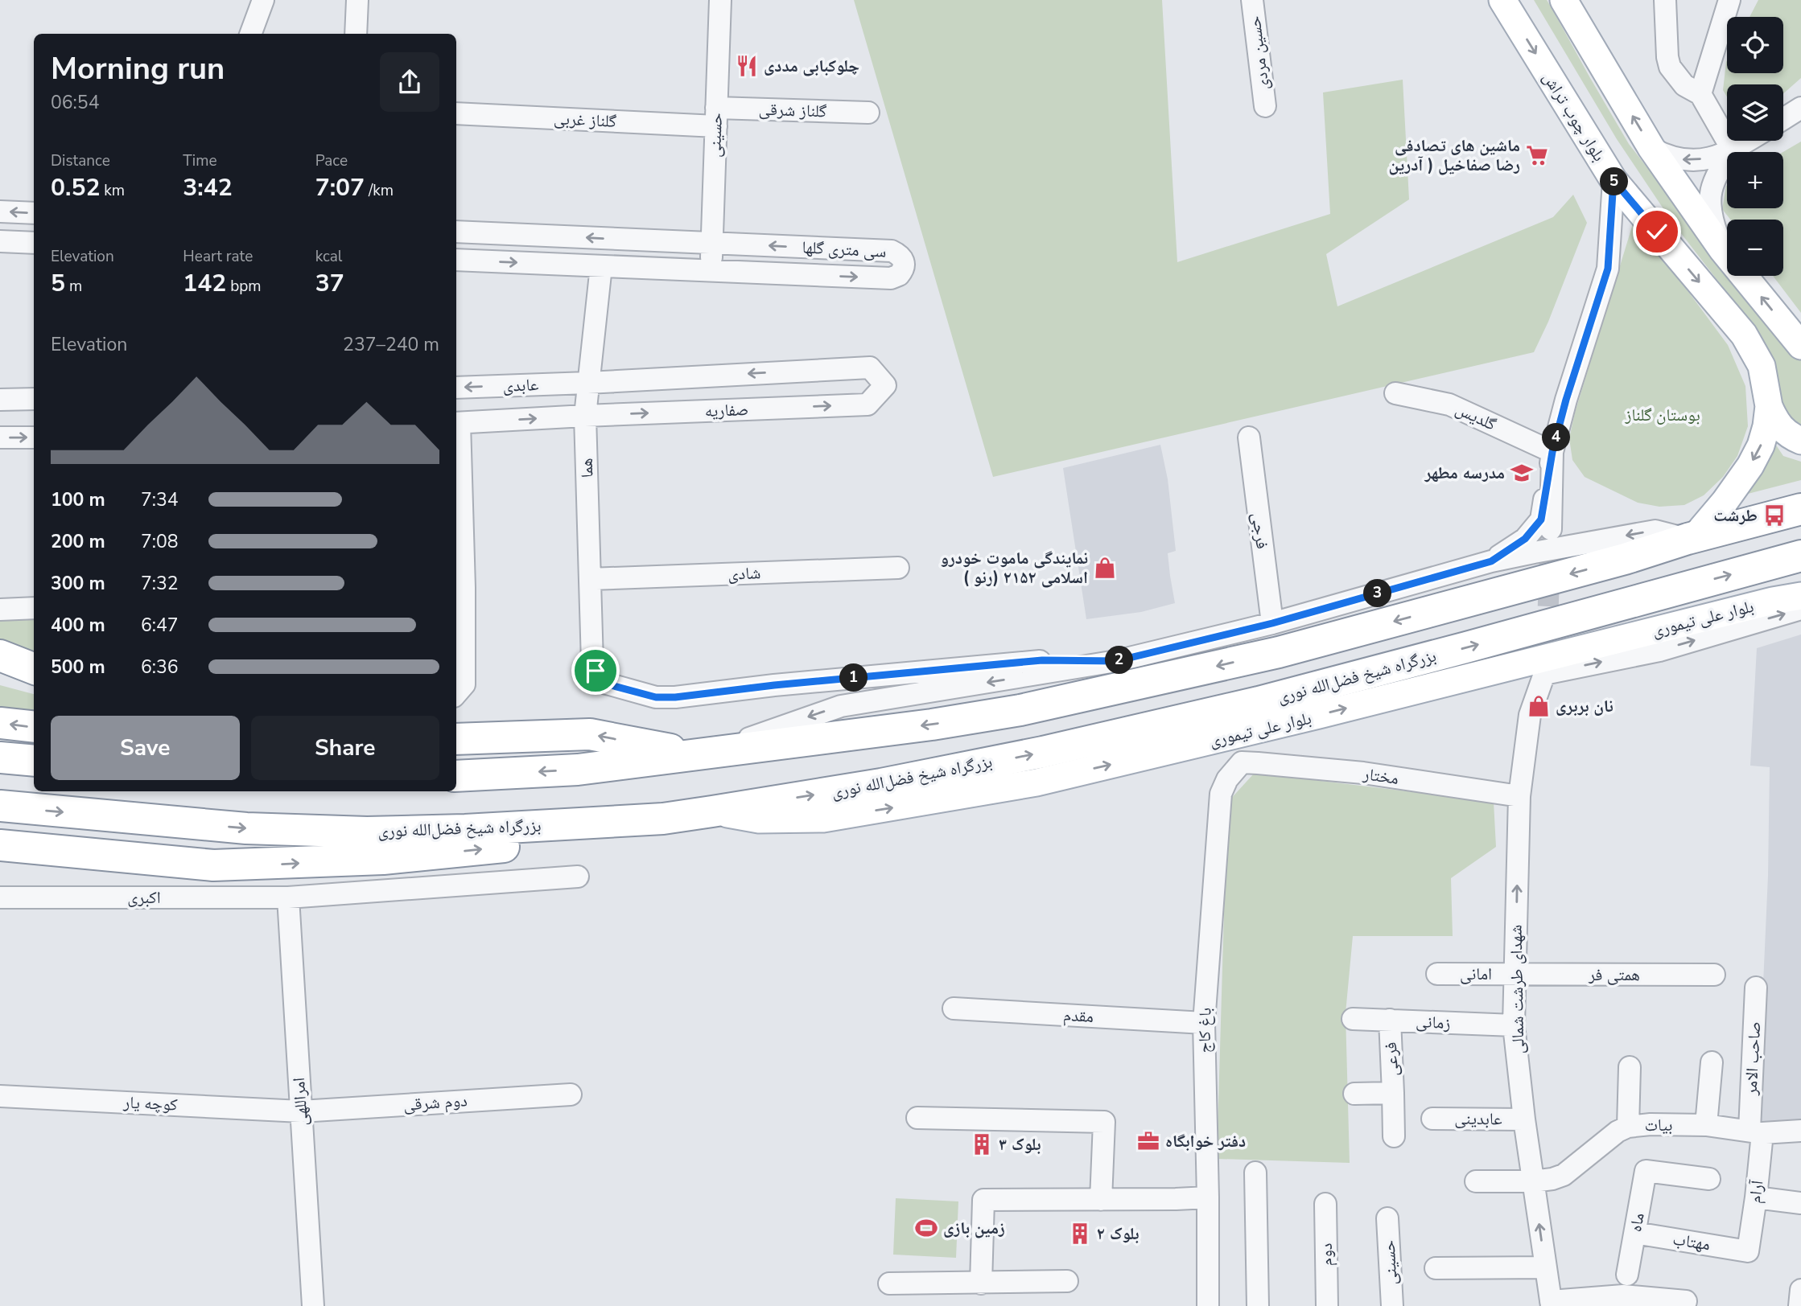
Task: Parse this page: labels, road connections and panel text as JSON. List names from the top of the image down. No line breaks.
{"streets":{"highway":["بزرگراه شیخ فضل‌الله نوری"],"main road":["بلوار چوب‌ تراش","بلوار علی تیموری"],"street":["حسین مردی","گلناز شرقی","گلناز غربی","حسینی","سی متری گلها","عابدی","صفاریه","گلدیس","هما","فرجی","شادی","مختار","اکبری","امانی","همتی فر","شهدای طرشت شمالی","مقدم","زمانی","باغ کاج","صاحب الامر","فرعی","امراللهی","دوم شرقی","کوچه یار","عابدینی","بیات","آرام","ماه","مهتاب","دوم"]},"crossings":[["گلناز شرقی","گلناز غربی"],["گلناز شرقی","حسینی"],["گلناز غربی","حسینی"],["حسینی","سی متری گلها"],["سی متری گلها","هما"],["عابدی","صفاریه"],["عابدی","هما"],["صفاریه","هما"],["هما","شادی"],["بلوار علی تیموری","بزرگراه شیخ فضل‌الله نوری"],["مختار","شهدای طرشت شمالی"],["مختار","باغ کاج"],["اکبری","امراللهی"],["امانی","همتی فر"],["امانی","شهدای طرشت شمالی"],["همتی فر","شهدای طرشت شمالی"],["شهدای طرشت شمالی","زمانی"],["شهدای طرشت شمالی","عابدینی"],["شهدای طرشت شمالی","بیات"],["مقدم","باغ کاج"],["زمانی","فرعی"],["صاحب الامر","بیات"],["صاحب الامر","آرام"],["امراللهی","دوم شرقی"],["امراللهی","کوچه یار"],["دوم شرقی","کوچه یار"],["بیات","آرام"],["آرام","مهتاب"],["ماه","مهتاب"]],"one_way":["بلوار علی تیموری","شهدای طرشت شمالی"],"parks":["بوستان گلناز"],"places":{"restaurant":["چلوکبابی مددی"],"supermarket":["ماشین های تصادفی رضا صفاخیل ( آدرین"],"school or university":["مدرسه مطهر"],"bus stop":["طرشت"],"shop":["نمایندگی ماموت خودرو ( رنو) اسلامی ۲۱۵۲","نان بربری"],"office":["دفتر خوابگاه"],"building":["بلوک ۳","بلوک ۲"],"sports":["زمین بازی"]},"page":{"map_buttons":["+","−"],"heading":["Morning run","06:54"],"stats":[["Distance","0.52 km"],["Time","3:42"],["Pace","7:07 /km"],["Elevation","5 m"],["Heart rate","142 bpm"],["kcal","37"]],"pins":["5","4","3","2","1"],"chart":["Elevation","237–240 m"],"list":[{"name":"100 m","note":"7:34"},{"name":"200 m","note":"7:08"},{"name":"300 m","note":"7:32"},{"name":"400 m","note":"6:47"},{"name":"500 m","note":"6:36"}],"buttons":["Save","Share"]}}
